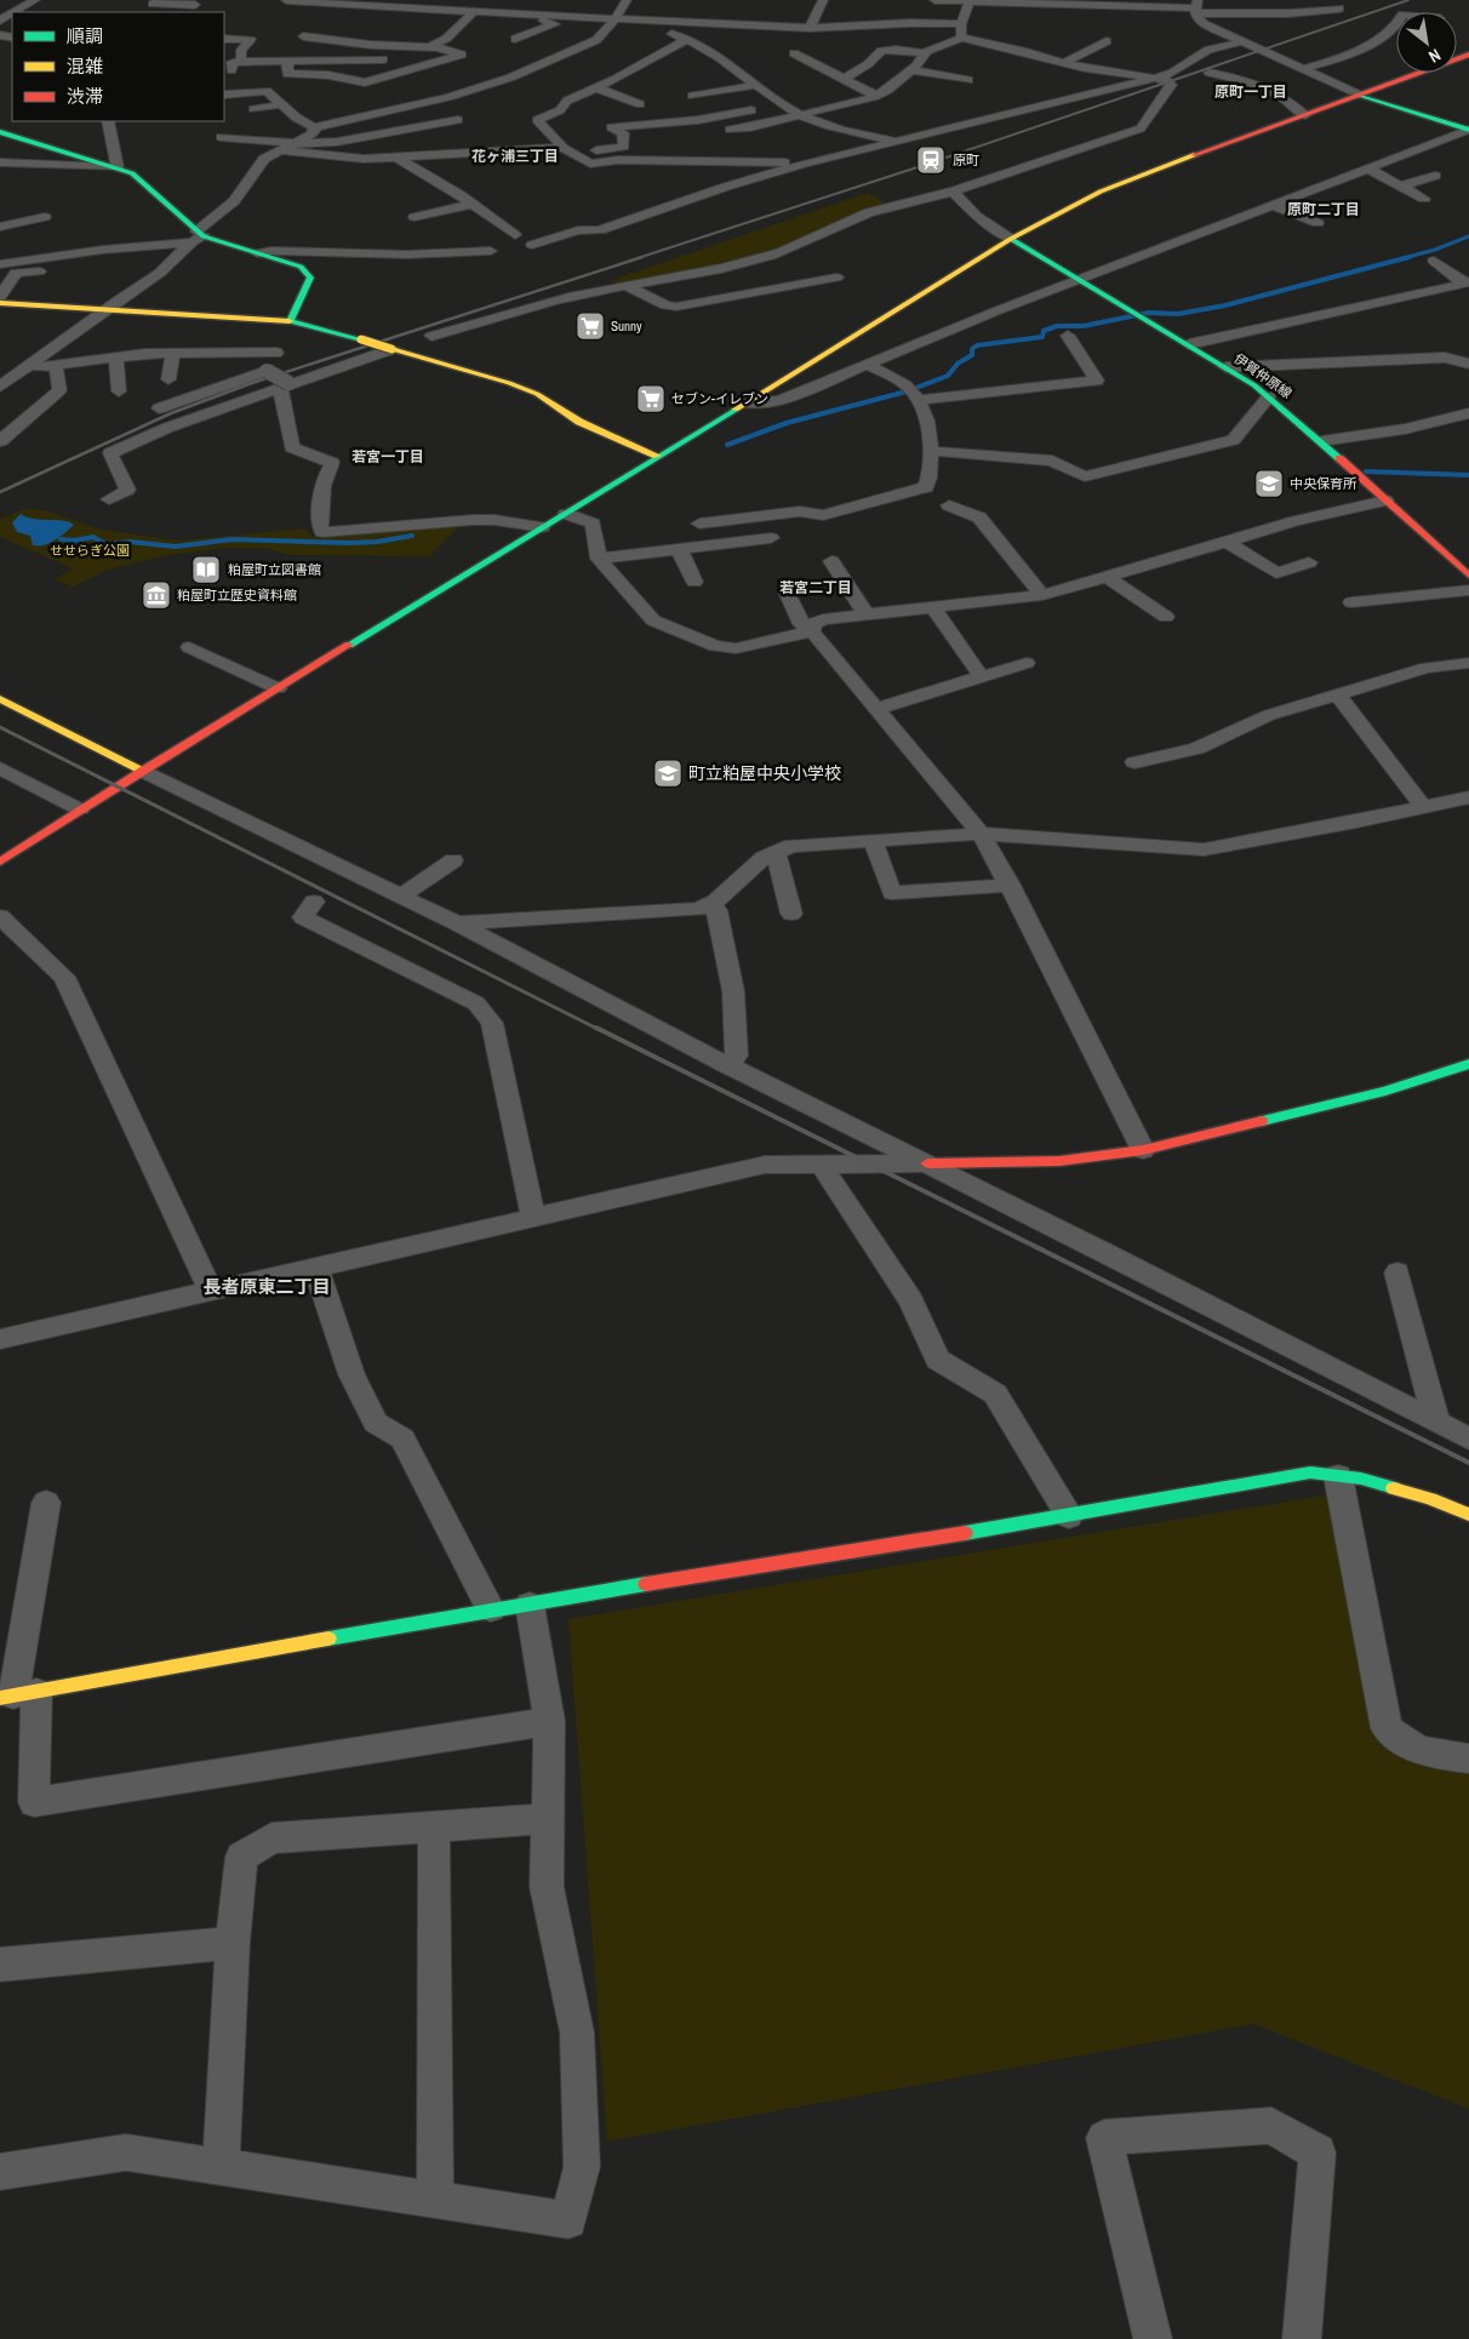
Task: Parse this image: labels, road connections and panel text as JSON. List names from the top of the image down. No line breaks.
{"streets":{"main road":["伊賀仲原線"]},"districts":["原町一丁目","花ヶ浦三丁目","原町二丁目","若宮一丁目","若宮二丁目","長者原東二丁目"],"parks":["せせらぎ公園"],"places":{"station":["原町"],"supermarket":["Sunny","セブン-イレブン"],"school or university":["中央保育所","町立粕屋中央小学校"],"library":["粕屋町立図書館"],"museum":["粕屋町立歴史資料館"]},"legend":["順調","混雑","渋滞"],"north":"bottom right"}
